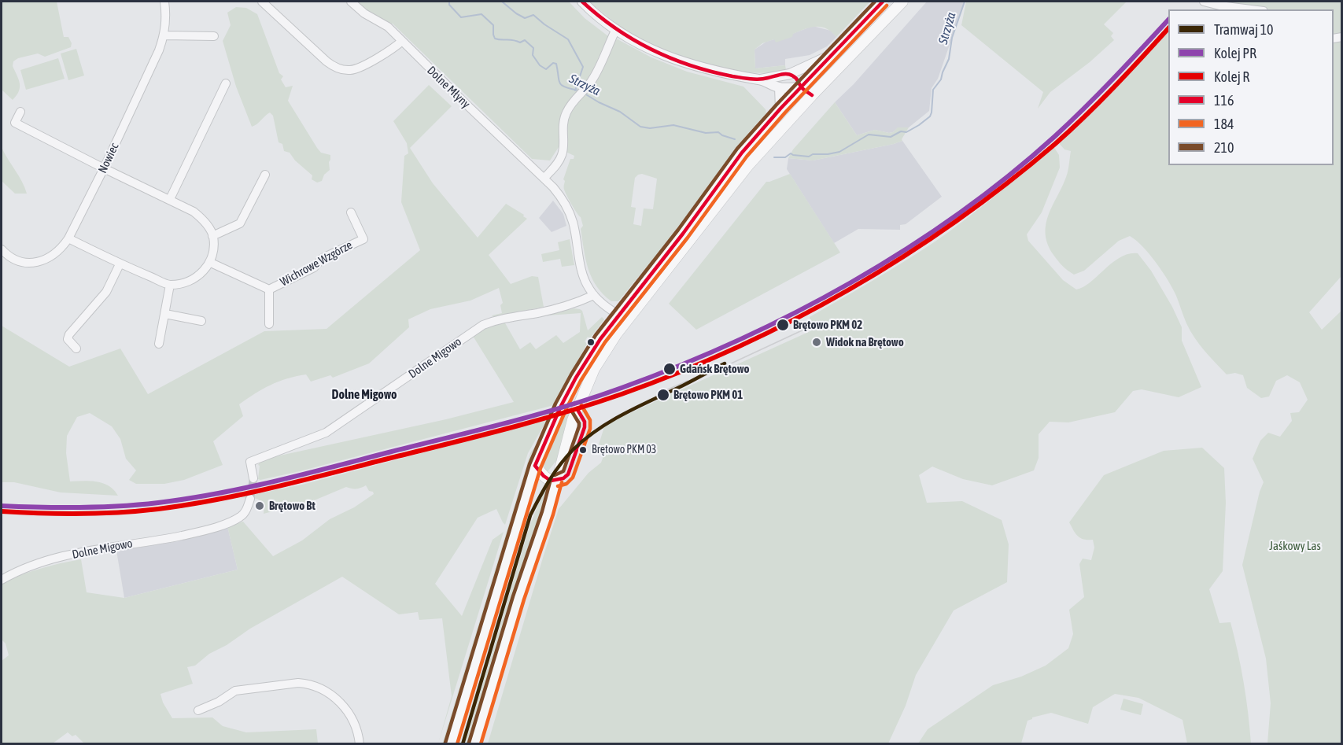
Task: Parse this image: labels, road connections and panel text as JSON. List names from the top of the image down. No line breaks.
{"streets":{"street":["Dolne Młyny","Nowiec","Wichrowe Wzgórze","Dolne Migowo"]},"crossings":[["Dolne Młyny","Dolne Migowo"]],"districts":["Dolne Migowo"],"water":["Strzyża"],"parks":["Jaśkowy Las"],"places":["Brętowo PKM 02","Widok na Brętowo","Gdańsk Brętowo","Brętowo PKM 01","Brętowo PKM 03","Brętowo Bt"],"lines":["transit line 116","transit line 210","transit line 184","rail line PR","rail line R","tram line 10"],"legend":["Tramwaj 10","Kolej PR","Kolej R","116","184","210"]}
